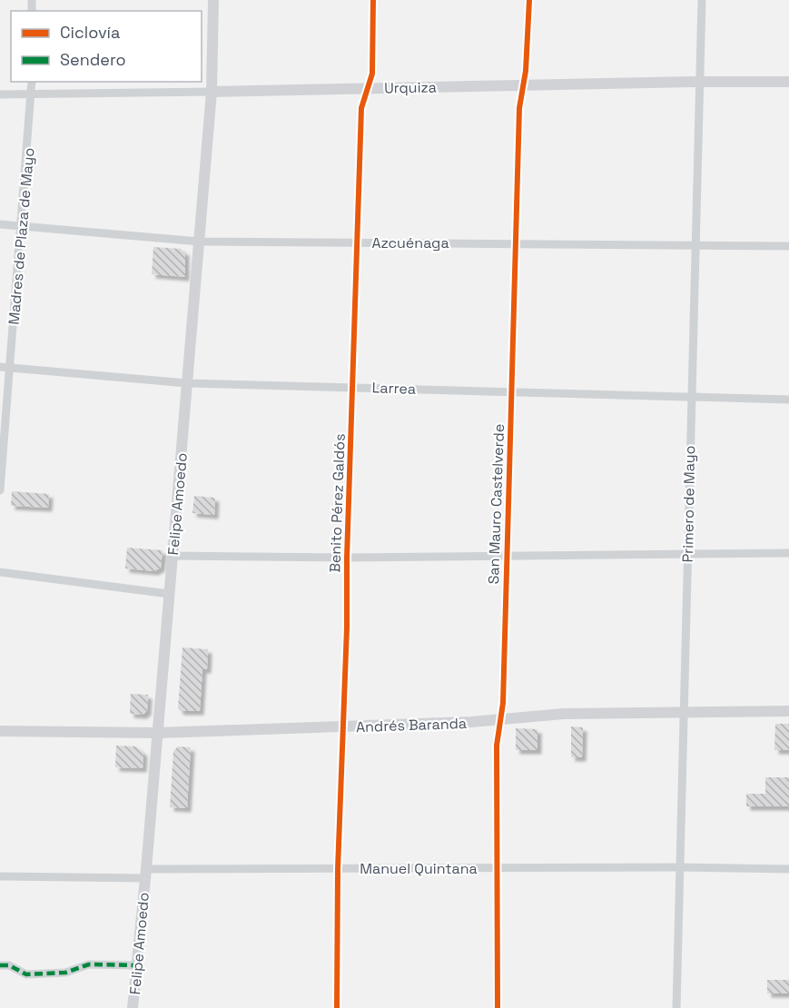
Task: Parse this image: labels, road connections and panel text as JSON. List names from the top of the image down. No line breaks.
{"streets":{"main road":["Urquiza","Felipe Amoedo","Andrés Baranda"],"street":["Madres de Plaza de Mayo","Azcuénaga","Larrea","Benito Pérez Galdós","San Mauro Castelverde","Primero de Mayo","Manuel Quintana"]},"crossings":[["Urquiza","Madres de Plaza de Mayo"],["Urquiza","Benito Pérez Galdós"],["Urquiza","Felipe Amoedo"],["Urquiza","San Mauro Castelverde"],["Urquiza","Primero de Mayo"],["Madres de Plaza de Mayo","Azcuénaga"],["Madres de Plaza de Mayo","Larrea"],["Azcuénaga","Benito Pérez Galdós"],["Azcuénaga","Felipe Amoedo"],["Azcuénaga","San Mauro Castelverde"],["Azcuénaga","Primero de Mayo"],["Larrea","Benito Pérez Galdós"],["Larrea","Felipe Amoedo"],["Larrea","San Mauro Castelverde"],["Larrea","Primero de Mayo"],["Benito Pérez Galdós","Andrés Baranda"],["Benito Pérez Galdós","Manuel Quintana"],["Felipe Amoedo","Andrés Baranda"],["Felipe Amoedo","Manuel Quintana"],["San Mauro Castelverde","Andrés Baranda"],["San Mauro Castelverde","Manuel Quintana"],["Primero de Mayo","Andrés Baranda"],["Primero de Mayo","Manuel Quintana"]],"legend":["Ciclovía","Sendero"]}
